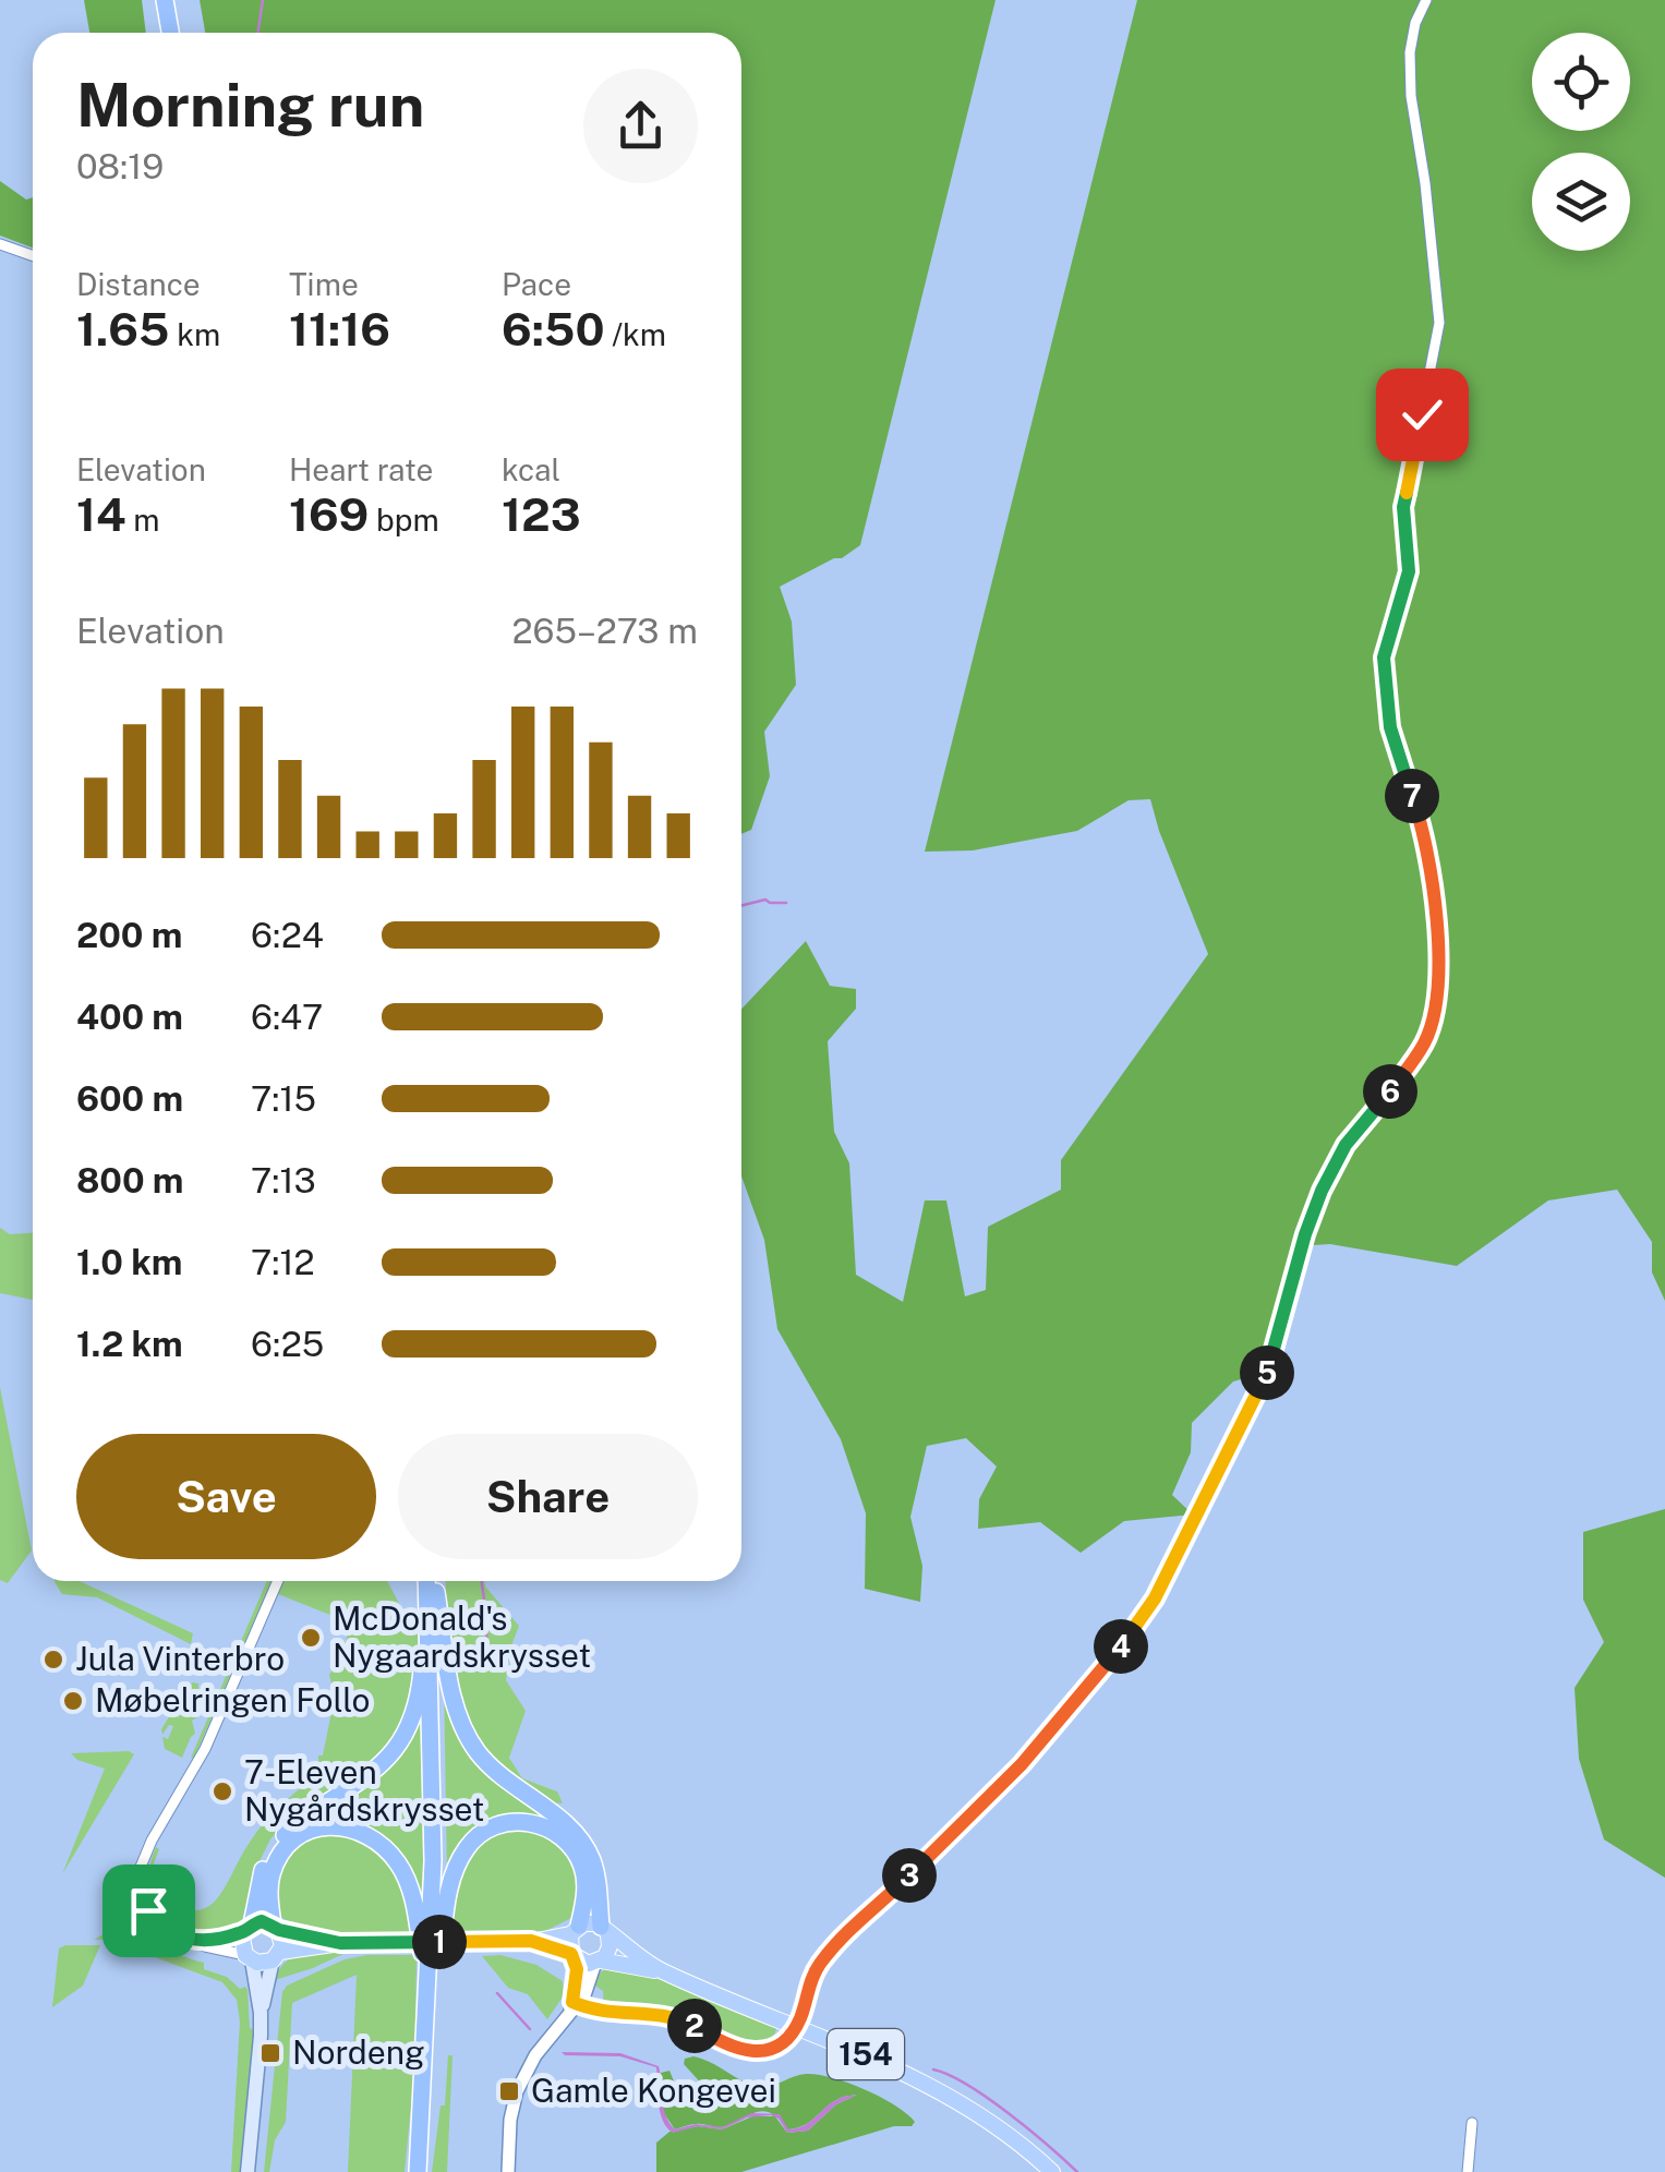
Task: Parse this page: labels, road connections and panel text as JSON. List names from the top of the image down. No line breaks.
{"streets":{"main road":["154"]},"places":{"other":["McDonald's Nygaardskrysset","Jula Vinterbro","Møbelringen Follo","7-Eleven Nygårdskrysset"],"transit":["Nordeng","Gamle Kongevei"]},"page":{"heading":["Morning run","08:19"],"stats":[["Distance","1.65 km"],["Time","11:16"],["Pace","6:50 /km"],["Elevation","14 m"],["Heart rate","169 bpm"],["kcal","123"]],"chart":["Elevation","265–273 m"],"pins":["7","6","5","4","3","1","2"],"list":[{"name":"200 m","note":"6:24"},{"name":"400 m","note":"6:47"},{"name":"600 m","note":"7:15"},{"name":"800 m","note":"7:13"},{"name":"1.0 km","note":"7:12"},{"name":"1.2 km","note":"6:25"}],"buttons":["Save","Share"]}}
